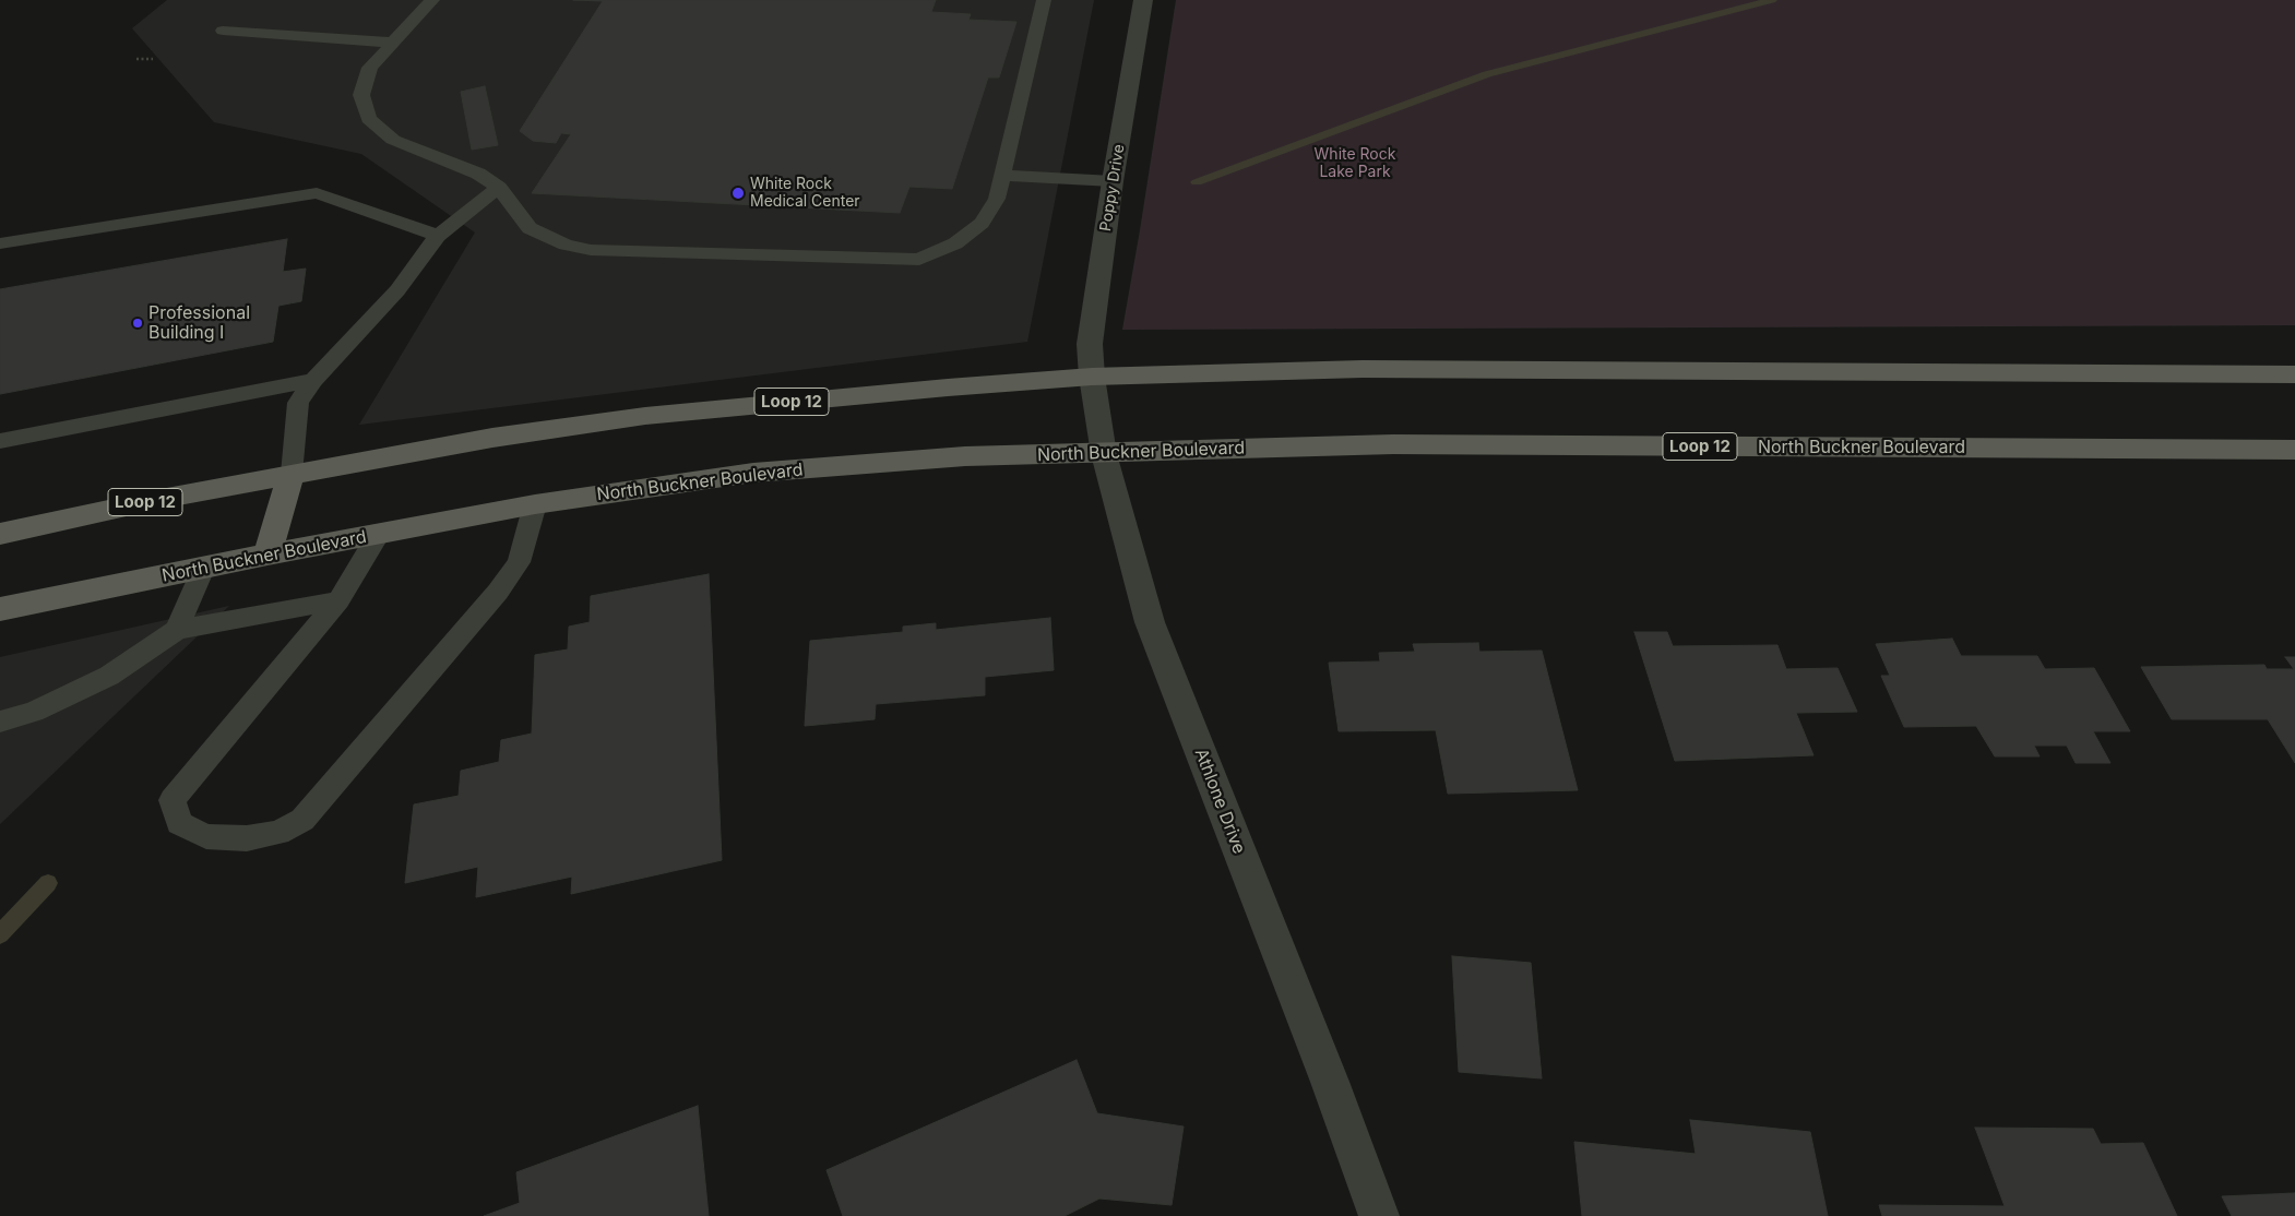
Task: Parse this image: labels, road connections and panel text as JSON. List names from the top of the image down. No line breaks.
{"streets":{"main road":["Loop 12","North Buckner Boulevard"],"street":["Poppy Drive","Athlone Drive"]},"crossings":[["Poppy Drive","Loop 12"],["Poppy Drive","Athlone Drive"],["Loop 12","Athlone Drive"],["North Buckner Boulevard","Athlone Drive"]],"parks":["White Rock Lake Park"],"places":["White Rock Medical Center","Professional Building I"]}
